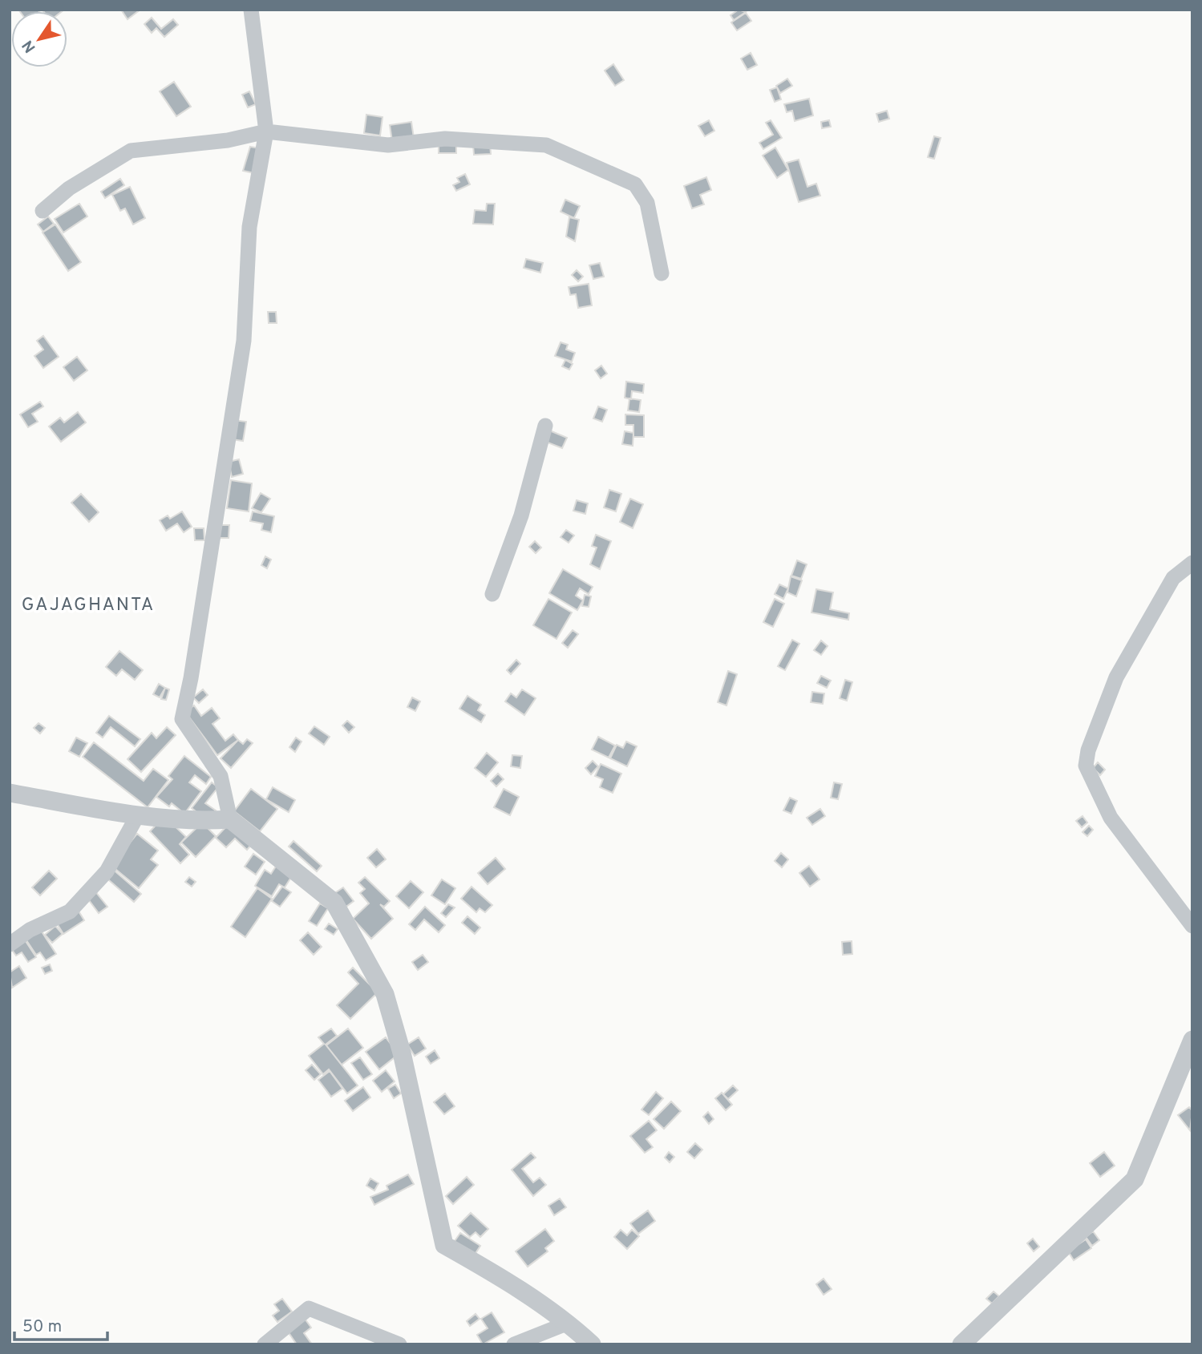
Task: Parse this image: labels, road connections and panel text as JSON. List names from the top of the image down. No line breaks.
{"districts":["GAJAGHANTA"],"scale_bar":"50 m","north":"bottom left"}
